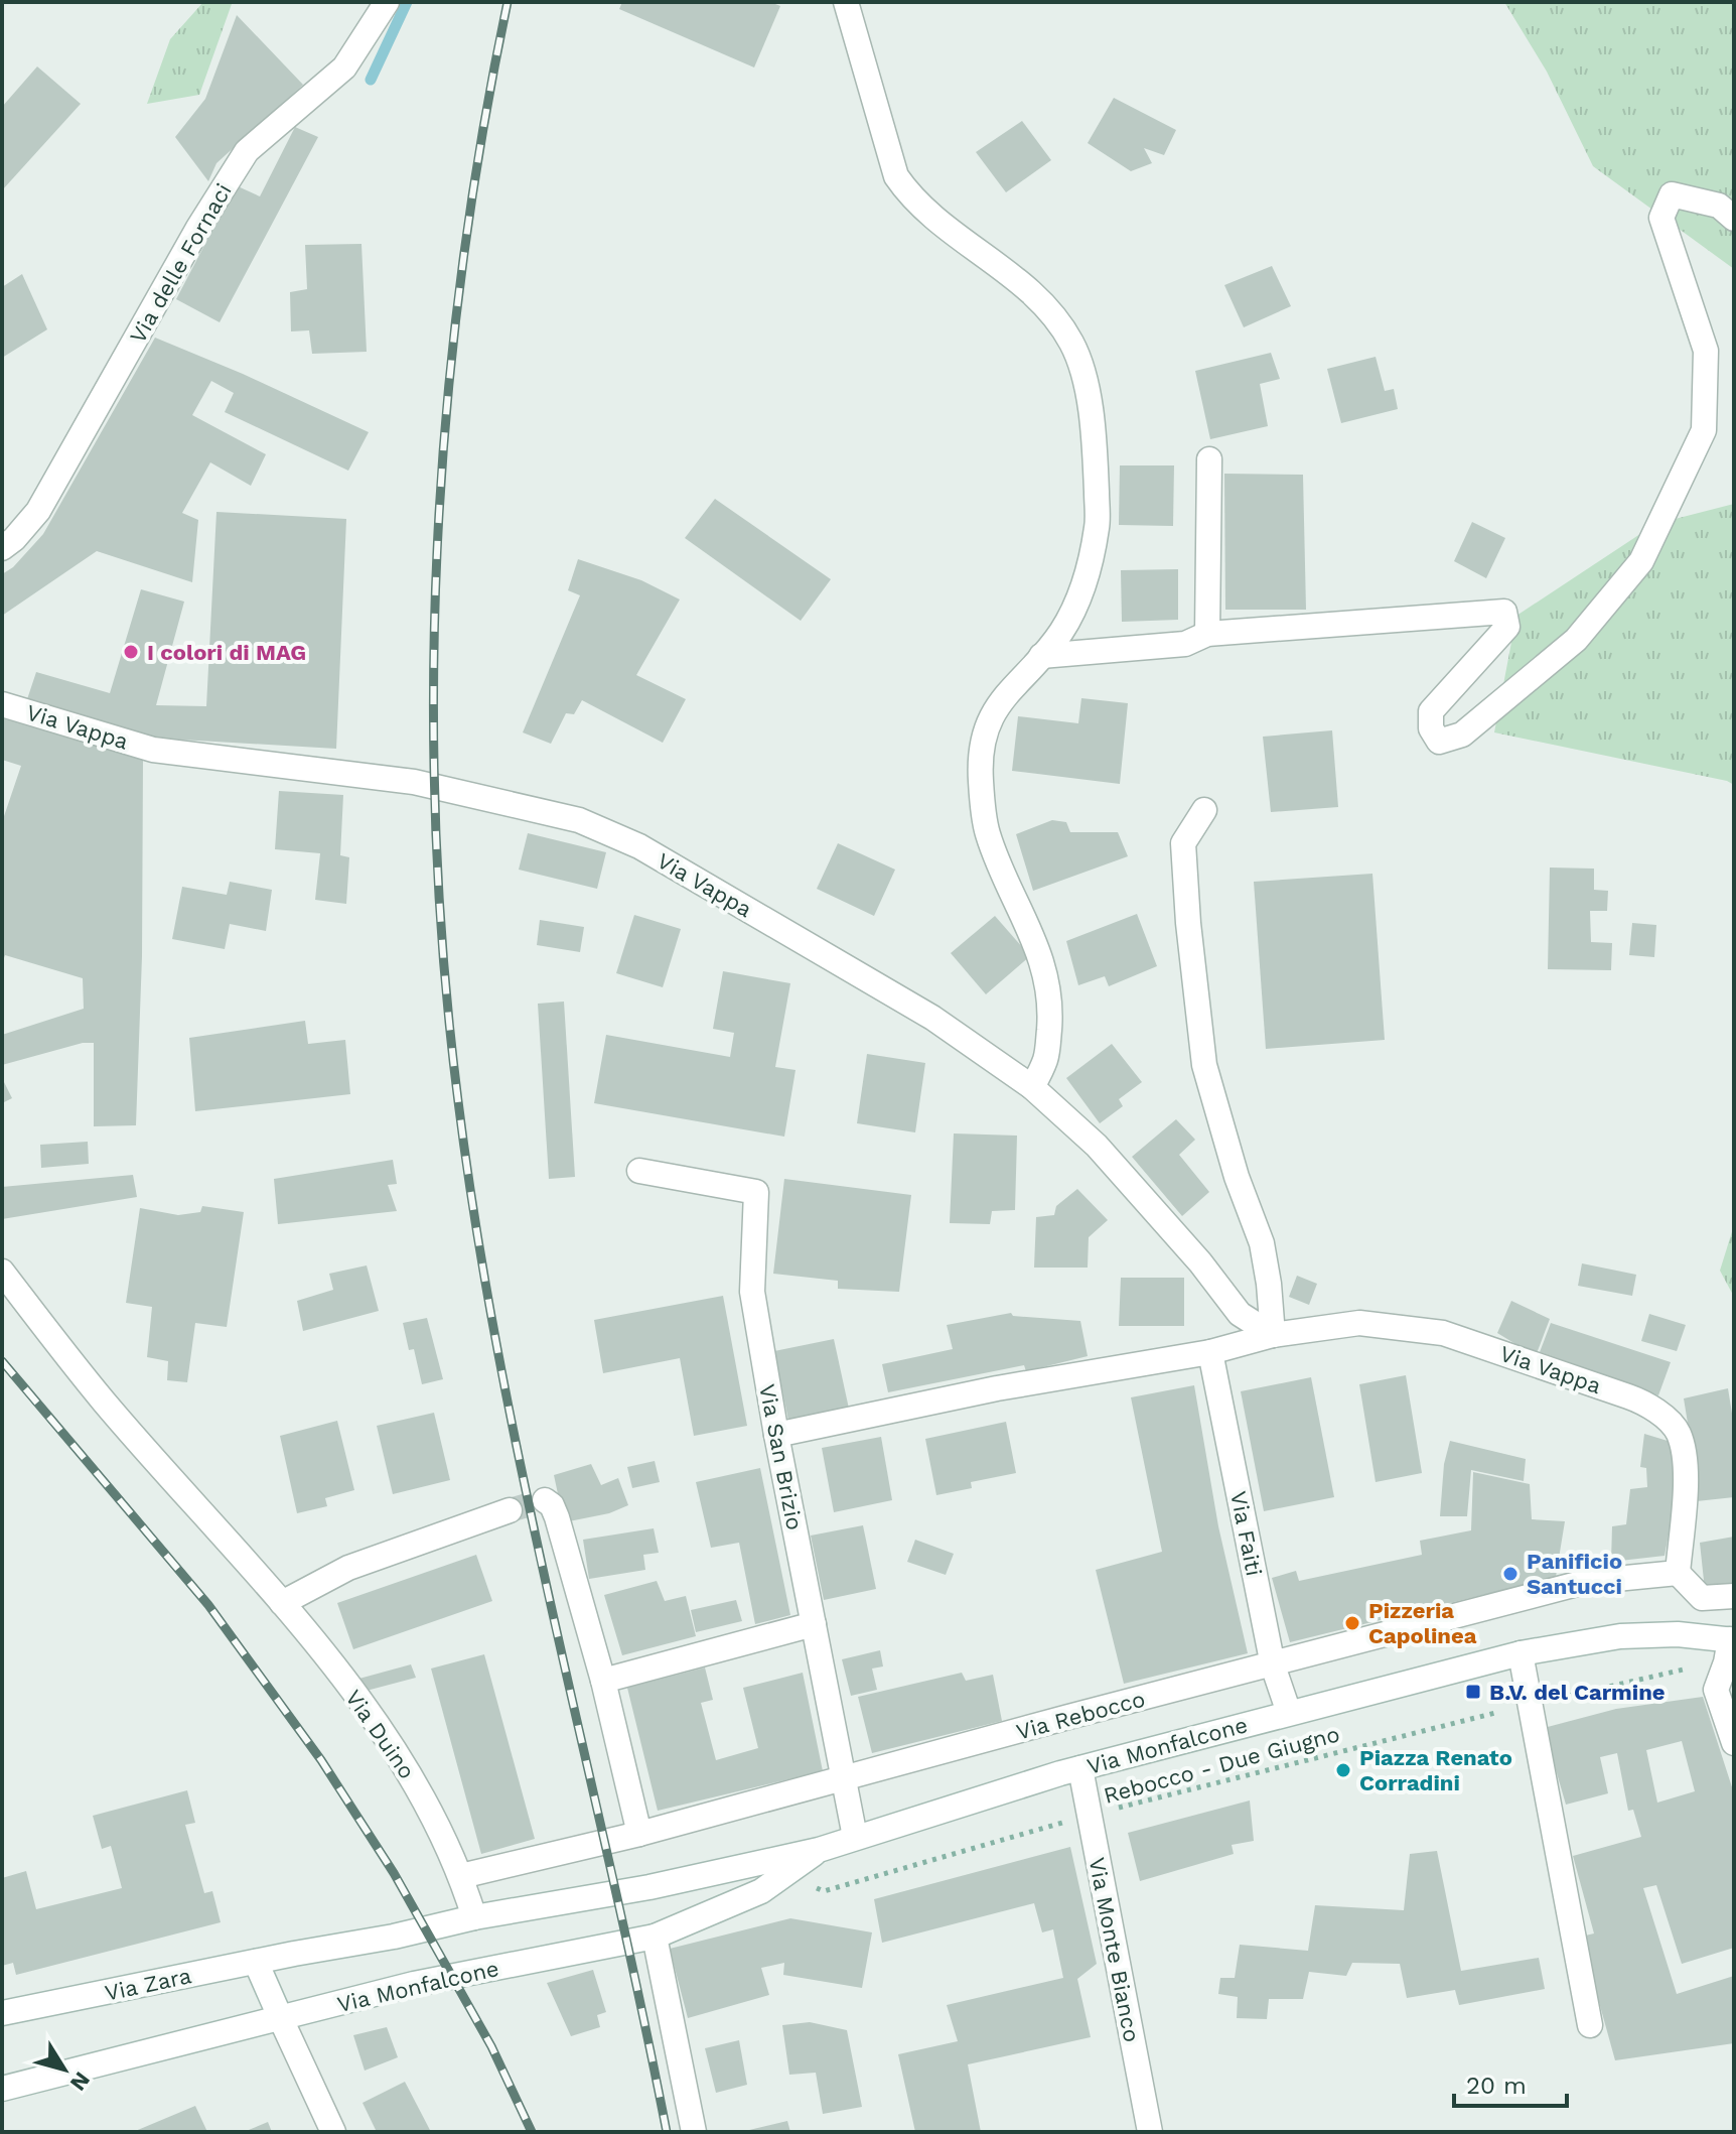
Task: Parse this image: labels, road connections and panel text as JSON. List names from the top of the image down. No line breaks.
{"streets":{"street":["Via delle Fornaci","Via Vappa","Via San Brizio","Via Faiti","Via Rebocco","Via Duino","Via Monfalcone","Via Monte Bianco","Via Zara"],"path":["Rebocco - Due Giugno"]},"crossings":[["Via Vappa","Via San Brizio"],["Via Vappa","Via Faiti"],["Via Vappa","Via Rebocco"],["Via San Brizio","Via Rebocco"],["Via San Brizio","Via Monfalcone"],["Via Faiti","Via Rebocco"],["Via Faiti","Via Monfalcone"],["Via Rebocco","Via Duino"],["Via Monfalcone","Rebocco - Due Giugno"],["Via Monfalcone","Via Monte Bianco"],["Via Monfalcone","Via Zara"],["Rebocco - Due Giugno","Via Monte Bianco"]],"places":{"other":["I colori di MAG","Panificio Santucci","Pizzeria Capolinea","Piazza Renato Corradini"],"transit":["B.V. del Carmine"]},"scale_bar":"20 m","north":"bottom right"}
